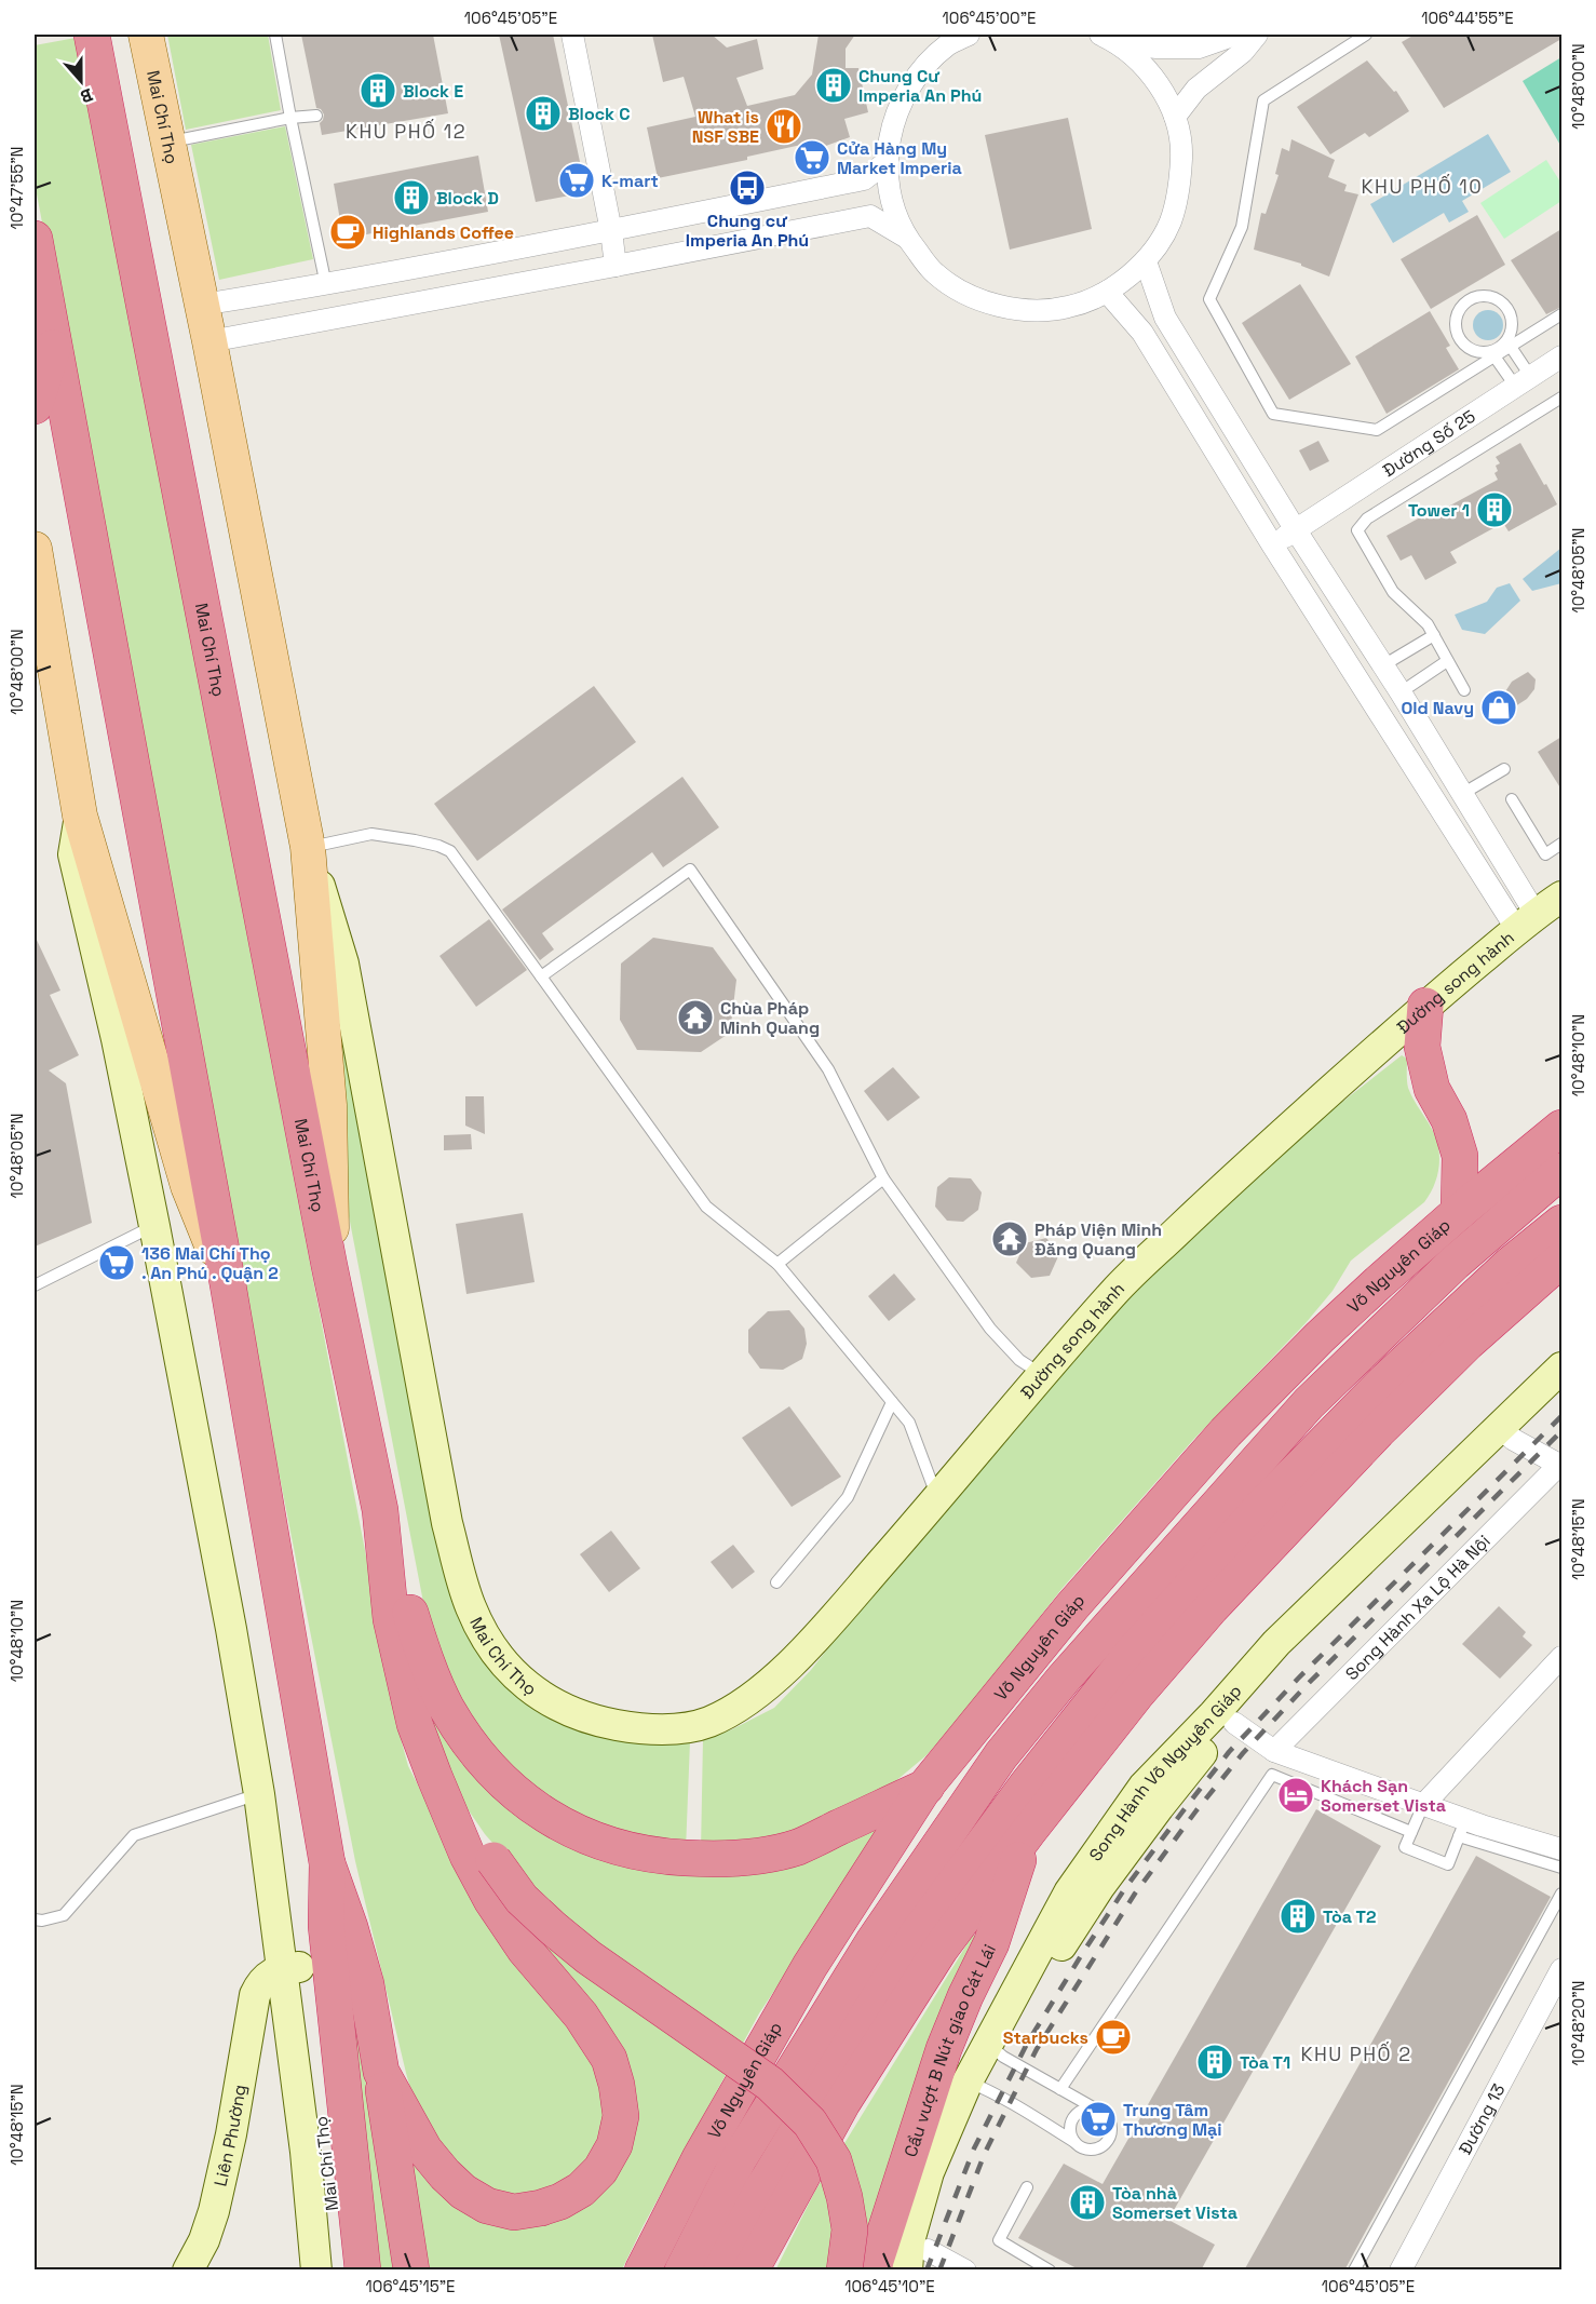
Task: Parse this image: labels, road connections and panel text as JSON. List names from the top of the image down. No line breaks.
{"streets":{"highway":["Mai Chí Thọ","Võ Nguyên Giáp","Cầu vượt B Nút giao Cát Lái"],"main road":["Đường song hành","Song Hành Võ Nguyên Giáp","Liên Phường"],"street":["Đường Số 25","Song Hành Xa Lộ Hà Nội","Đường 13"]},"crossings":[["Mai Chí Thọ","Đường song hành"],["Mai Chí Thọ","Liên Phường"]],"districts":["KHU PHỐ 12","KHU PHỐ 10","KHU PHỐ 2"],"places":{"building":["Chung Cư Imperia An Phú","Block E","Block C","Block D","Tower 1","Tòa T2","Tòa T1","Tòa nhà Somerset Vista"],"restaurant":["What is NSF SBE"],"supermarket":["Cửa Hàng My Market Imperia","K-mart","136 Mai Chí Thọ . An Phú . Quận 2","Trung Tâm Thương Mại"],"bus stop":["Chung cư Imperia An Phú"],"cafe":["Highlands Coffee","Starbucks"],"shop":["Old Navy"],"temple":["Chùa Pháp Minh Quang","Pháp Viện Minh Đăng Quang"],"hotel":["Khách Sạn Somerset Vista"]},"north":"bottom","coordinates":["106°45'05\"E","106°45'00\"E","106°44'55\"E","10°48'00\"N","10°47'55\"N","10°48'05\"N","10°48'10\"N","10°48'15\"N","10°48'20\"N","106°45'15\"E","106°45'10\"E"]}
